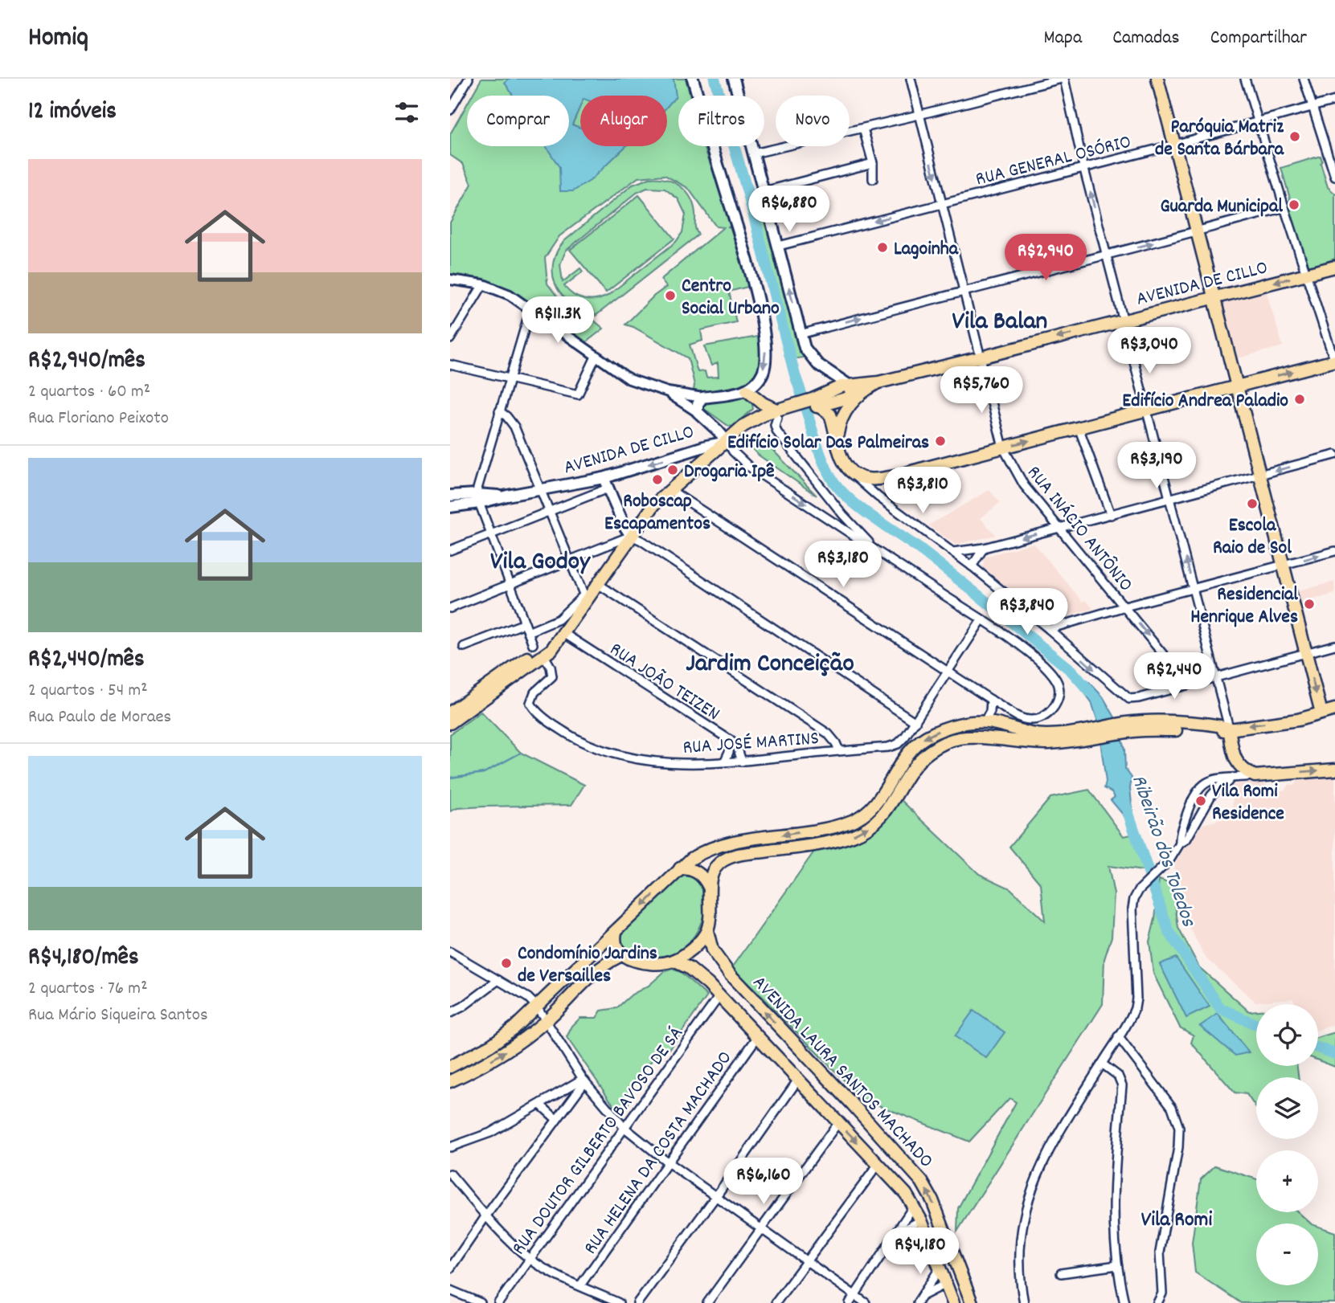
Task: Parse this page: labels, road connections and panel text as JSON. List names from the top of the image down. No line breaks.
{"streets":{"main road":["AVENIDA DE CILLO","AVENIDA LAURA SANTOS MACHADO"],"street":["RUA GENERAL OSÓRIO","RUA INÁCIO ANTÔNIO","RUA JOÃO TEIZEN","RUA JOSÉ MARTINS","RUA DOUTOR GILBERTO BAVOSO DE SÁ","RUA HELENA DA COSTA MACHADO"]},"crossings":[["RUA GENERAL OSÓRIO","RUA INÁCIO ANTÔNIO"],["AVENIDA DE CILLO","RUA INÁCIO ANTÔNIO"],["RUA JOÃO TEIZEN","RUA JOSÉ MARTINS"],["AVENIDA LAURA SANTOS MACHADO","RUA DOUTOR GILBERTO BAVOSO DE SÁ"],["AVENIDA LAURA SANTOS MACHADO","RUA HELENA DA COSTA MACHADO"]],"districts":["Vila Balan","Vila Godoy","Jardim Conceição","Vila Romi"],"water":["Ribeirão dos Toledos"],"places":["Paróquia Matriz de Santa Bárbara","Guarda Municipal","Lagoinha","Centro Social Urbano","Edifício Andrea Paladio","Edifício Solar Das Palmeiras","Drogaria Ipê","Roboscap Escapamentos","Escola Raio de Sol","Residencial Henrique Alves","Vila Romi Residence","Condomínio Jardins de Versailles"],"page":{"header":"Homiq","nav":["Mapa","Camadas","Compartilhar"],"heading":"12 imóveis","chip":["Comprar","Alugar","Filtros","Novo"],"list":[{"name":"R$2,940/mês","note":"2 quartos · 60 m² · Rua Floriano Peixoto"},{"name":"R$2,440/mês","note":"2 quartos · 54 m² · Rua Paulo de Moraes"},{"name":"R$4,180/mês","note":"2 quartos · 76 m² · Rua Mário Siqueira Santos"}],"price":["R$6,880","R$2,940","R$11.3K","R$3,040","R$5,760","R$3,190","R$3,810","R$3,180","R$3,840","R$2,440","R$6,160","R$4,180"],"map_buttons":["+","−"]}}
